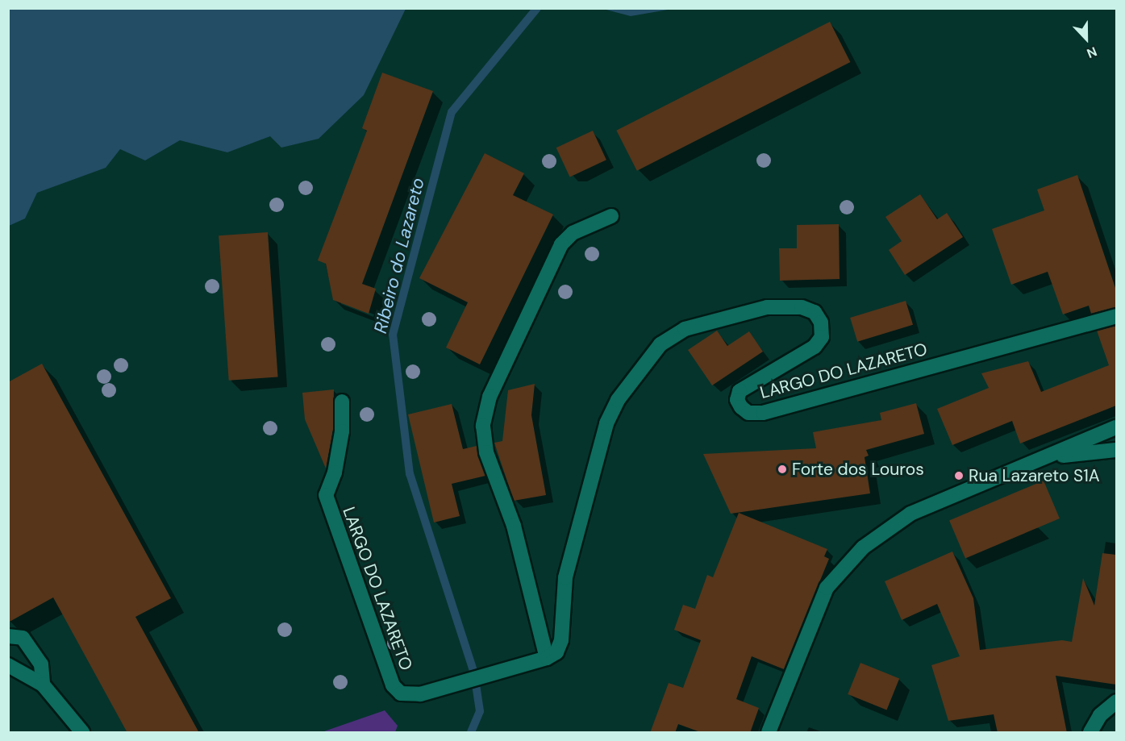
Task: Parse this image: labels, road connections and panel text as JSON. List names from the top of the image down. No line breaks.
{"streets":{"street":["LARGO DO LAZARETO"]},"water":["Ribeiro do Lazareto"],"places":["Forte dos Louros","Rua Lazareto S1A"],"north":"bottom"}
